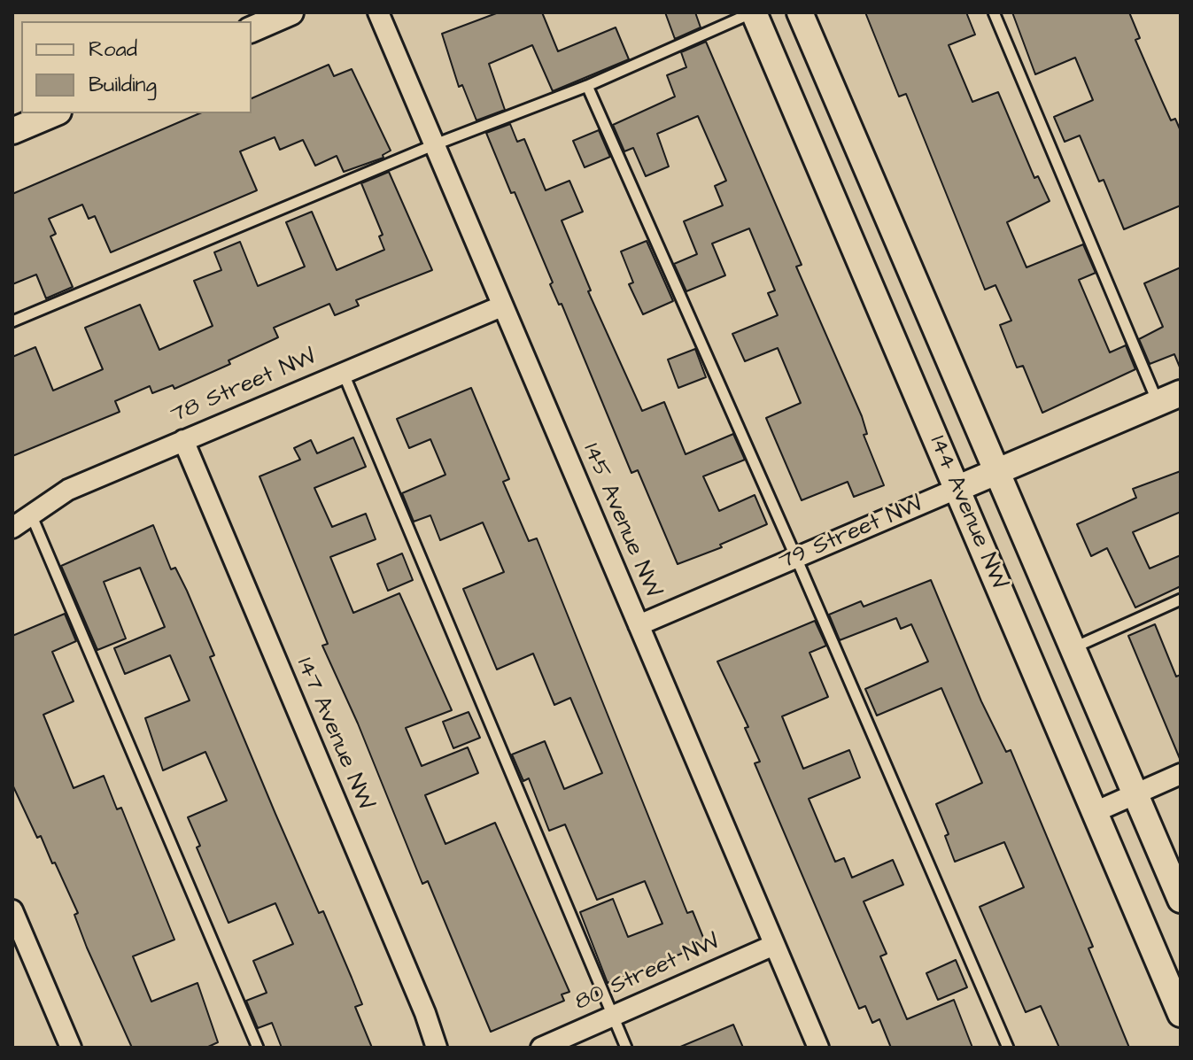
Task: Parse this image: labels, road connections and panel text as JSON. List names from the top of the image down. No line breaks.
{"streets":{"street":["78 Street NW","144 Avenue NW","145 Avenue NW","79 Street NW","147 Avenue NW","80 Street NW"]},"crossings":[["78 Street NW","145 Avenue NW"],["78 Street NW","147 Avenue NW"],["144 Avenue NW","79 Street NW"],["145 Avenue NW","79 Street NW"],["145 Avenue NW","80 Street NW"]],"legend":["Road","Building"]}
